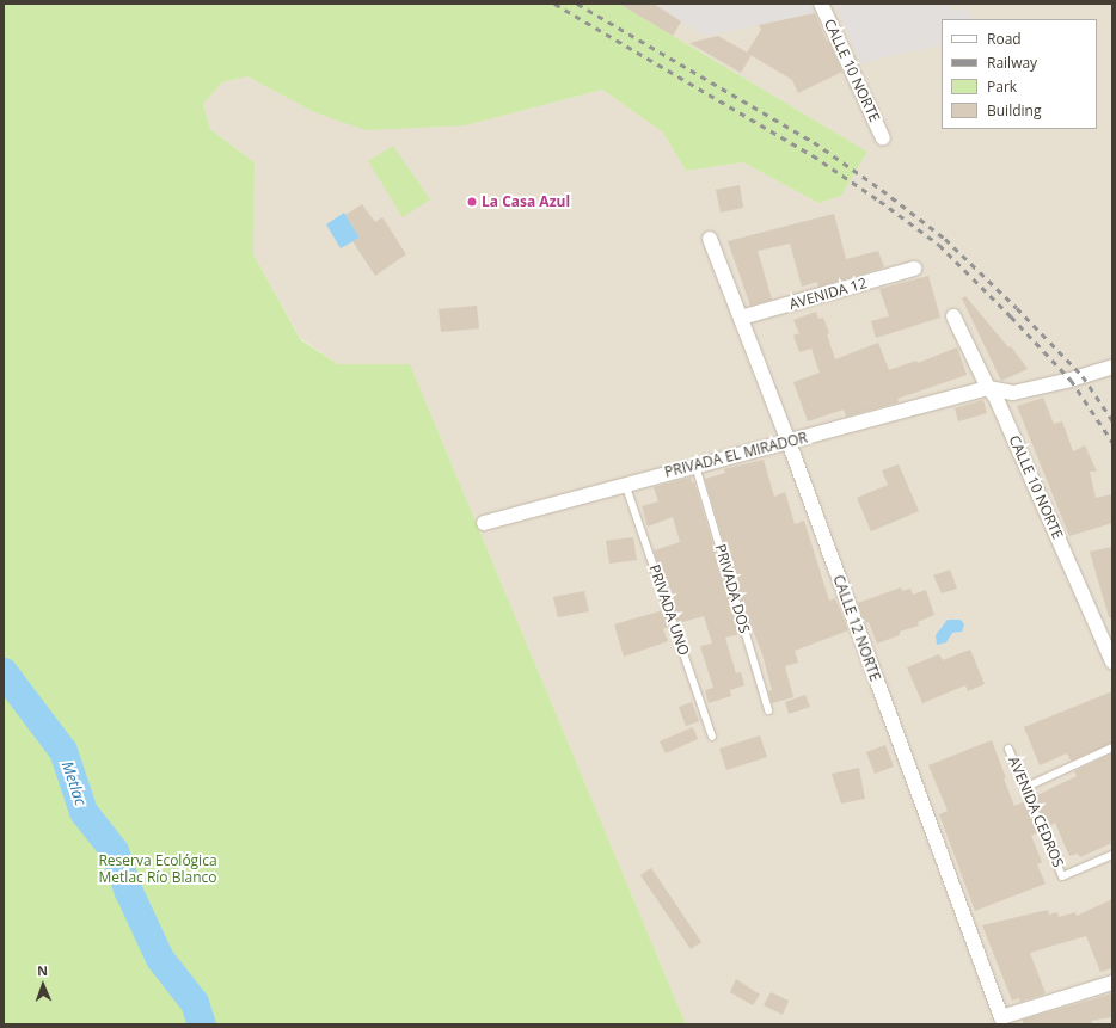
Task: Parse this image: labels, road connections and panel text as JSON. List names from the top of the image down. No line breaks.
{"streets":{"street":["CALLE 10 NORTE","AVENIDA 12","PRIVADA EL MIRADOR","CALLE 12 NORTE"],"lane":["PRIVADA DOS","PRIVADA UNO","AVENIDA CEDROS"]},"crossings":[["CALLE 10 NORTE","PRIVADA EL MIRADOR"],["AVENIDA 12","CALLE 12 NORTE"],["PRIVADA EL MIRADOR","PRIVADA DOS"],["PRIVADA EL MIRADOR","PRIVADA UNO"],["PRIVADA EL MIRADOR","CALLE 12 NORTE"]],"water":["Metlac"],"parks":["Reserva Ecológica Metlac Río Blanco"],"places":["La Casa Azul"],"legend":["Road","Railway","Park","Building"],"north":"top"}
